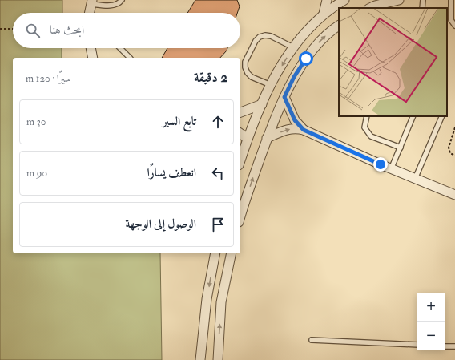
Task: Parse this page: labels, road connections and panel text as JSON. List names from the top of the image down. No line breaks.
{"page":{"search":"ابحث هنا","heading":["2 دقيقة","سيرًا · 120 m"],"list":[["تابع السير","30 m"],["انعطف يسارًا","90 m"],"الوصول إلى الوجهة"],"map_buttons":["+","−"]}}
